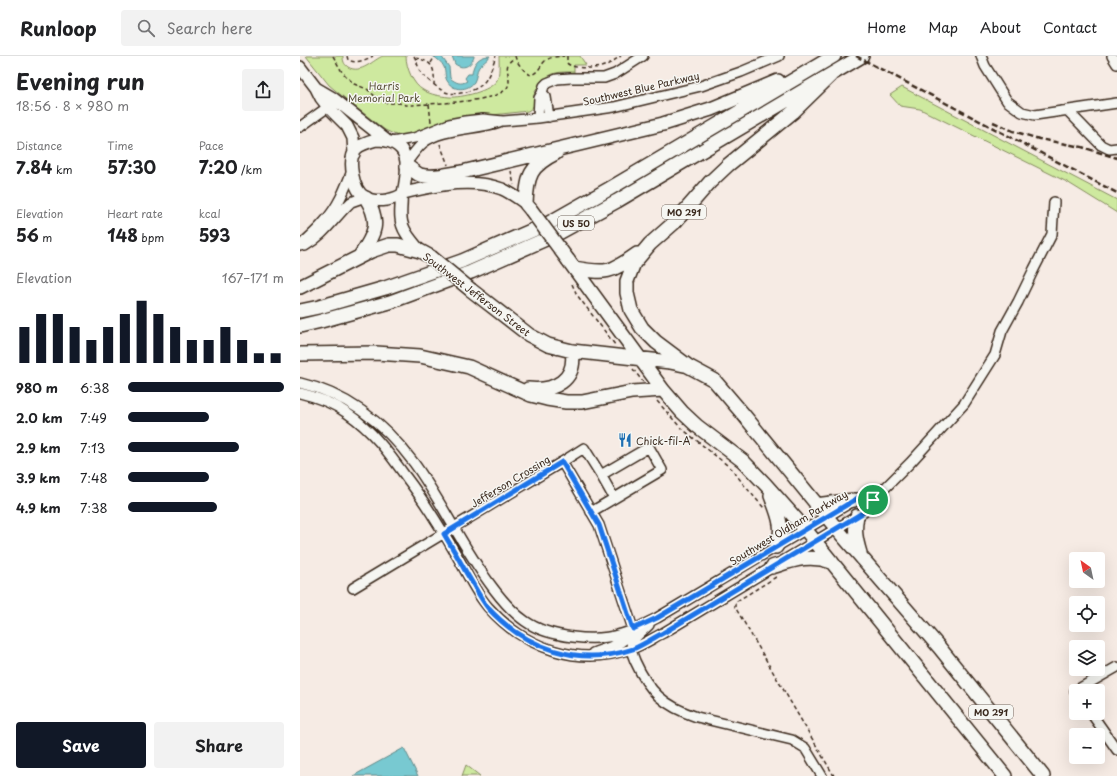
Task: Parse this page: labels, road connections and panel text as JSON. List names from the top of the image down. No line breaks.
{"streets":{"highway":["MO 291","US 50","Southwest Jefferson Street"],"street":["Southwest Blue Parkway","Jefferson Crossing","Southwest Oldham Parkway"]},"crossings":[["Southwest Blue Parkway","Southwest Jefferson Street"],["MO 291","US 50"],["MO 291","Southwest Jefferson Street"],["MO 291","Southwest Oldham Parkway"],["Jefferson Crossing","Southwest Oldham Parkway"]],"parks":["Harris Memorial Park"],"places":{"restaurant":["Chick-fil-A"]},"north":"top left","page":{"header":"Runloop","search":"Search here","nav":["Home","Map","About","Contact"],"heading":["Evening run","18:56 · 8 × 980 m"],"stats":[["Distance","7.84 km"],["Time","57:30"],["Pace","7:20 /km"],["Elevation","56 m"],["Heart rate","148 bpm"],["kcal","593"]],"chart":["Elevation","167–171 m"],"list":[{"name":"980 m","note":"6:38"},{"name":"2.0 km","note":"7:49"},{"name":"2.9 km","note":"7:13"},{"name":"3.9 km","note":"7:48"},{"name":"4.9 km","note":"7:38"}],"map_buttons":["+","−"],"buttons":["Save","Share"]}}
